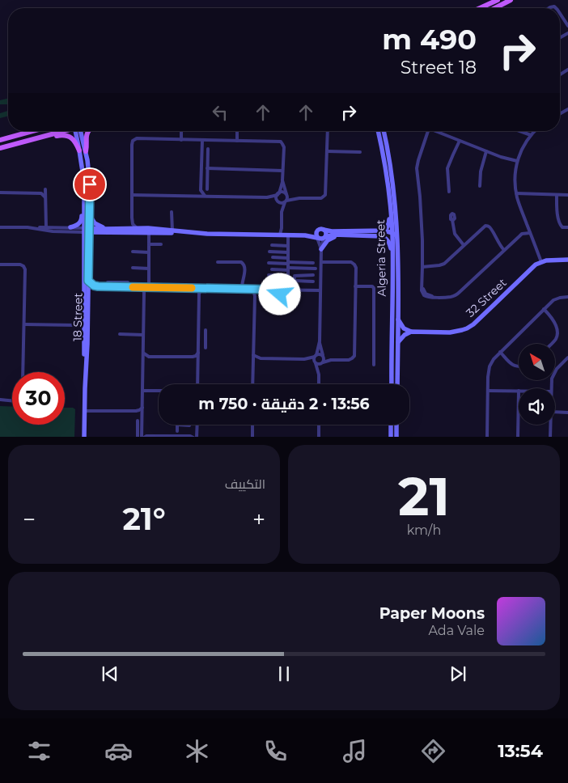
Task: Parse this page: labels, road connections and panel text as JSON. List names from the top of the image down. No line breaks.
{"streets":{"street":["Algeria Street","32 Street","18 Street"]},"north":"top left","page":{"turn":["490 m","18 Street"],"limit":"30","trip":"13:56 · 2 دقيقة · 750 m","tile":[["21","km/h"],"التكييف"],"heat":["−","21°","+"],"song":["Paper Moons","Ada Vale"],"tabs":"13:54"}}
